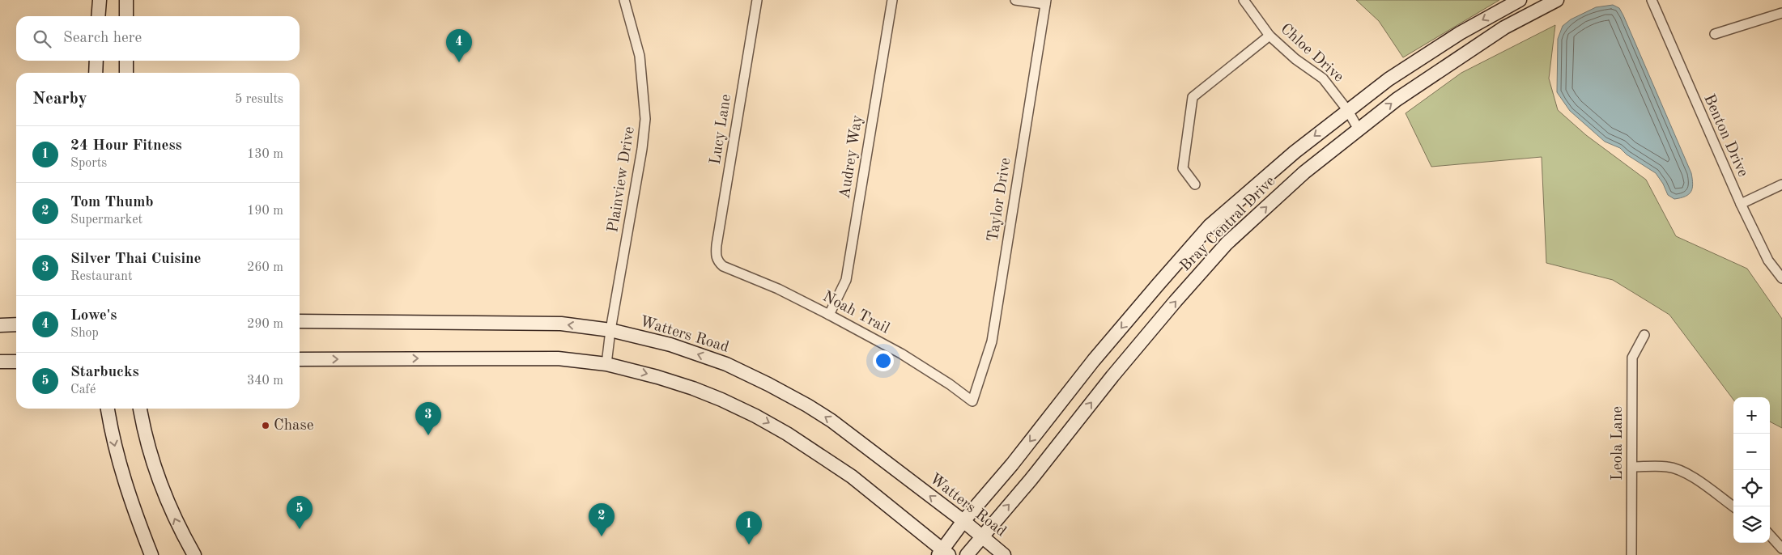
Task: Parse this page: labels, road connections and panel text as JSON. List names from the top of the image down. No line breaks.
{"streets":{"main road":["Bray Central Drive","Watters Road"],"street":["Chloe Drive","Lucy Lane","Benton Drive","Audrey Way","Plainview Drive","Taylor Drive","Noah Trail","Leola Lane"]},"crossings":[["Chloe Drive","Bray Central Drive"],["Lucy Lane","Noah Trail"],["Audrey Way","Noah Trail"],["Plainview Drive","Watters Road"],["Taylor Drive","Noah Trail"],["Bray Central Drive","Watters Road"]],"places":["Chase"],"page":{"search":"Search here","pins":["4","3","5","2","1"],"heading":["Nearby","5 results"],"list":[{"mark":"1","name":"24 Hour Fitness","note":"Sports","value":"130 m"},{"mark":"2","name":"Tom Thumb","note":"Supermarket","value":"190 m"},{"mark":"3","name":"Silver Thai Cuisine","note":"Restaurant","value":"260 m"},{"mark":"4","name":"Lowe's","note":"Shop","value":"290 m"},{"mark":"5","name":"Starbucks","note":"Café","value":"340 m"}],"map_buttons":["+","−"]}}
